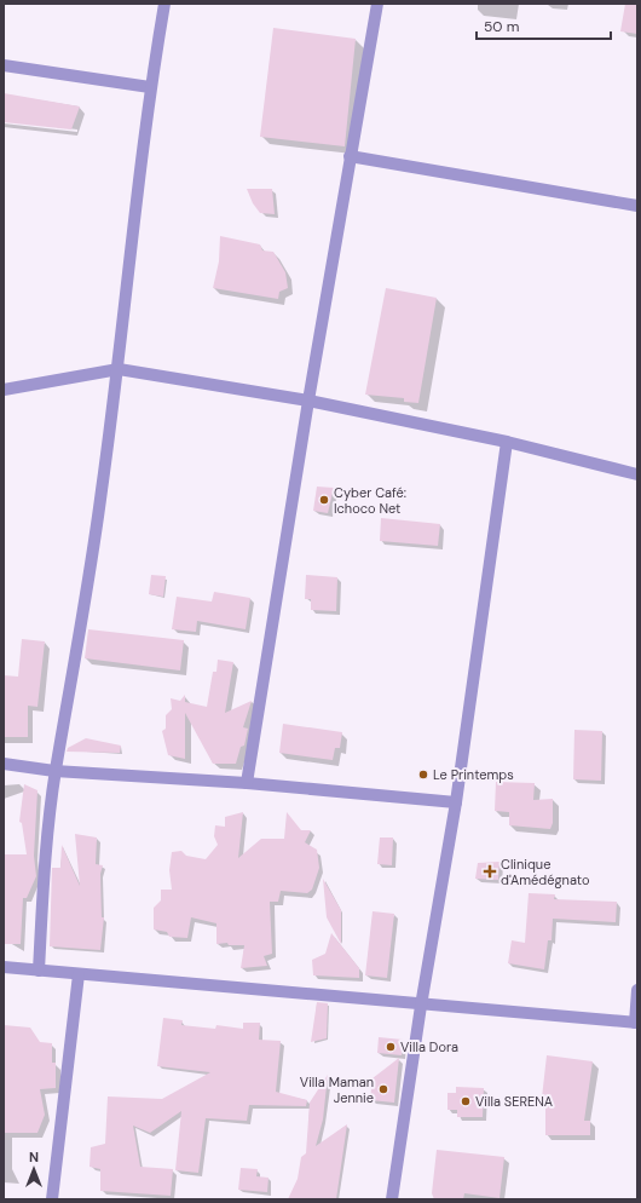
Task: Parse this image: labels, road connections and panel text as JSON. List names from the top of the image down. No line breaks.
{"places":{"other":["Cyber Café: Ichoco Net","Le Printemps","Villa Dora","Villa Maman Jennie","Villa SERENA"],"health":["Clinique d'Amédégnato"]},"scale_bar":"50 m","north":"top"}
